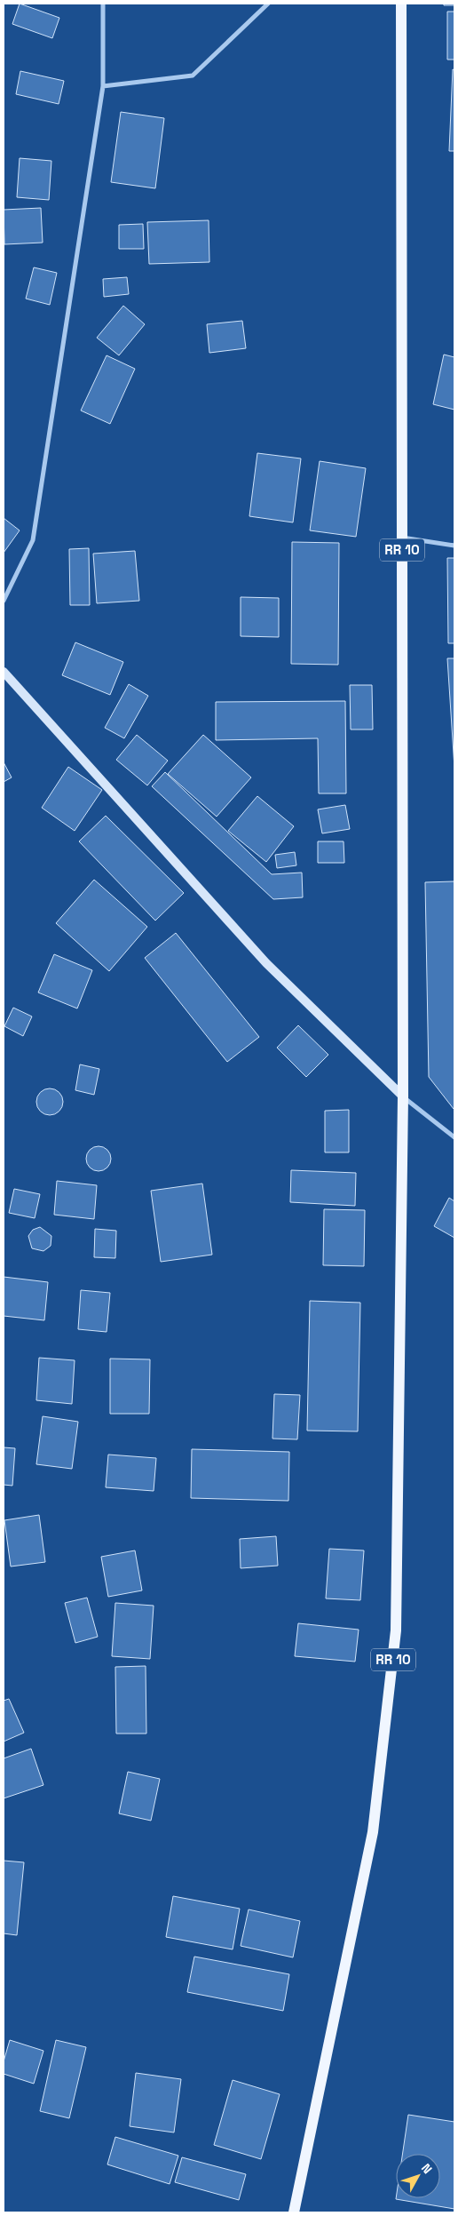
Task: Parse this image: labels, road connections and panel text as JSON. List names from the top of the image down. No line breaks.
{"streets":{"main road":["RR 10"]},"north":"top right"}
